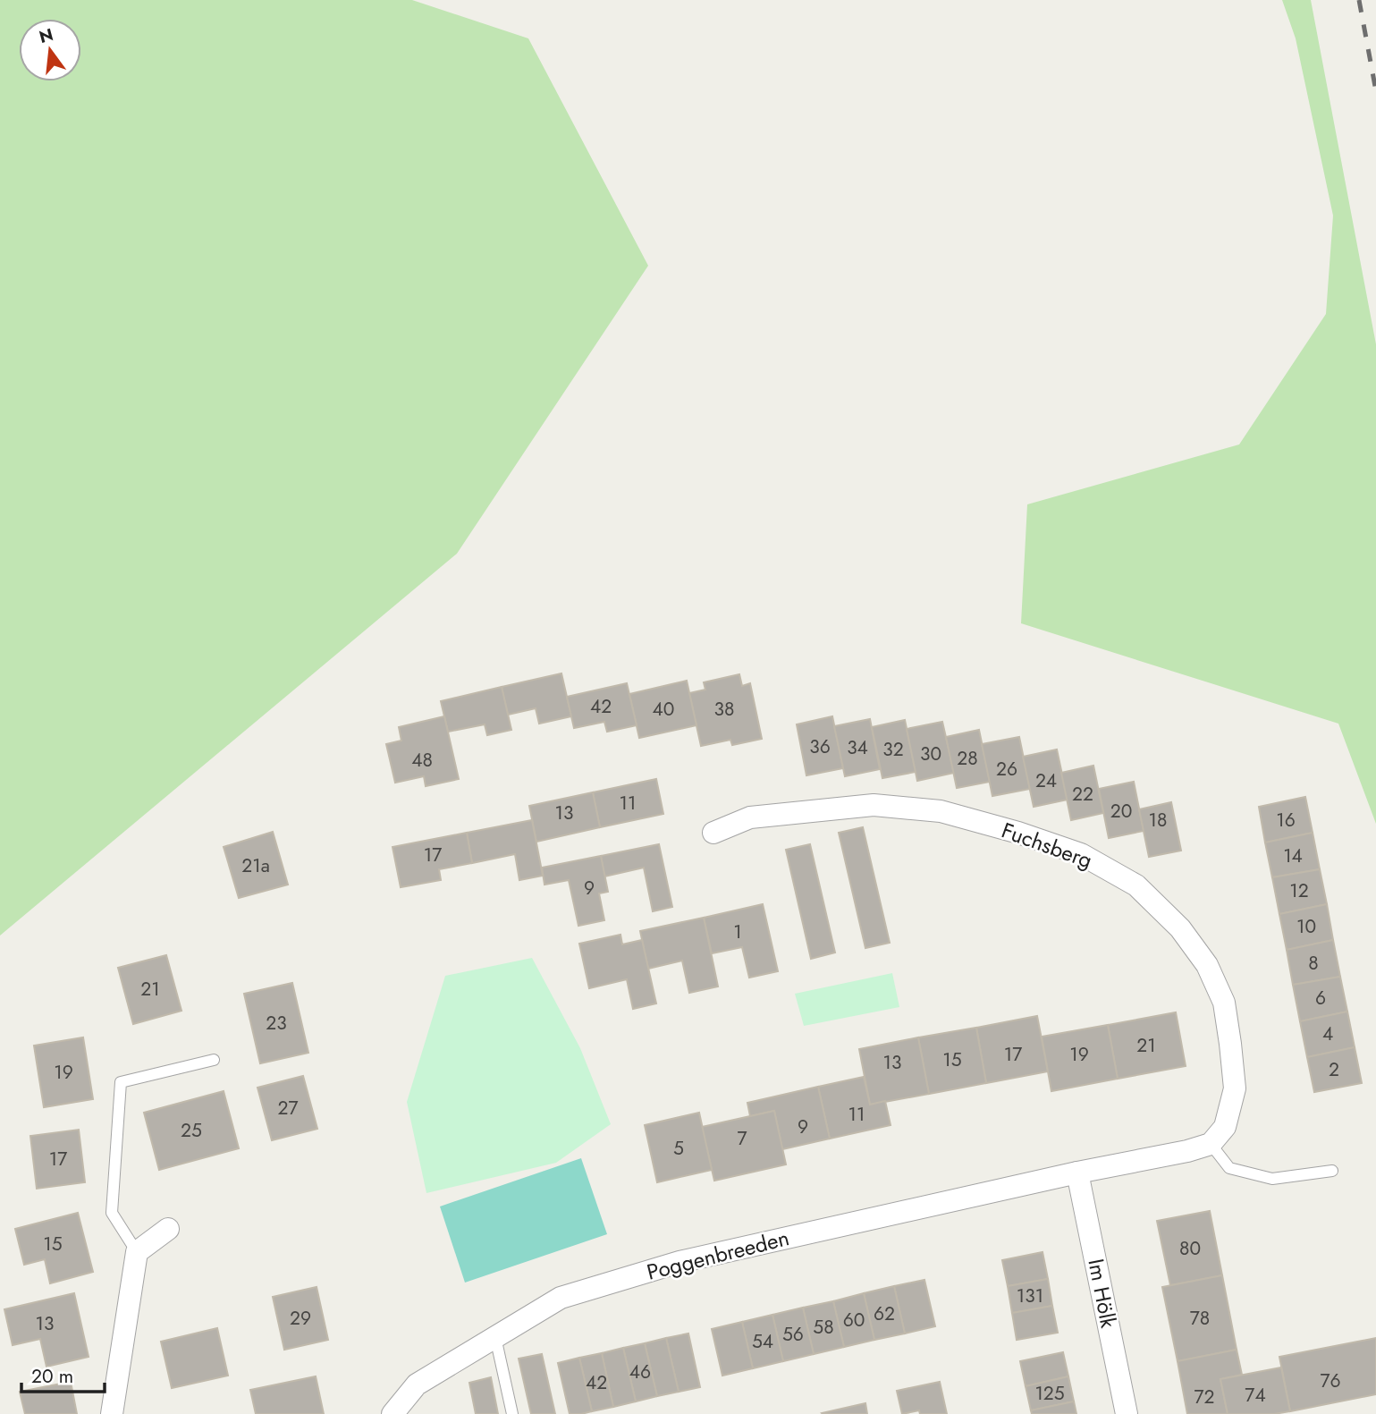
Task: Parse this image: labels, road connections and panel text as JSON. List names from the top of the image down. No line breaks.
{"streets":{"street":["Fuchsberg","Poggenbreeden","Im Hölk"]},"crossings":[["Poggenbreeden","Im Hölk"]],"house_numbers":["42","40","38","36","34","32","30","28","48","26","24","22","11","20","13","18","16","17","14","21a","9","12","10","1","8","21","6","23","4","21","17","19","15","13","2","19","27","11","9","25","7","5","17","15","80","131","62","29","78","60","13","58","56","54","46","76","42","125","74","72"],"scale_bar":"20 m","north":"top"}
